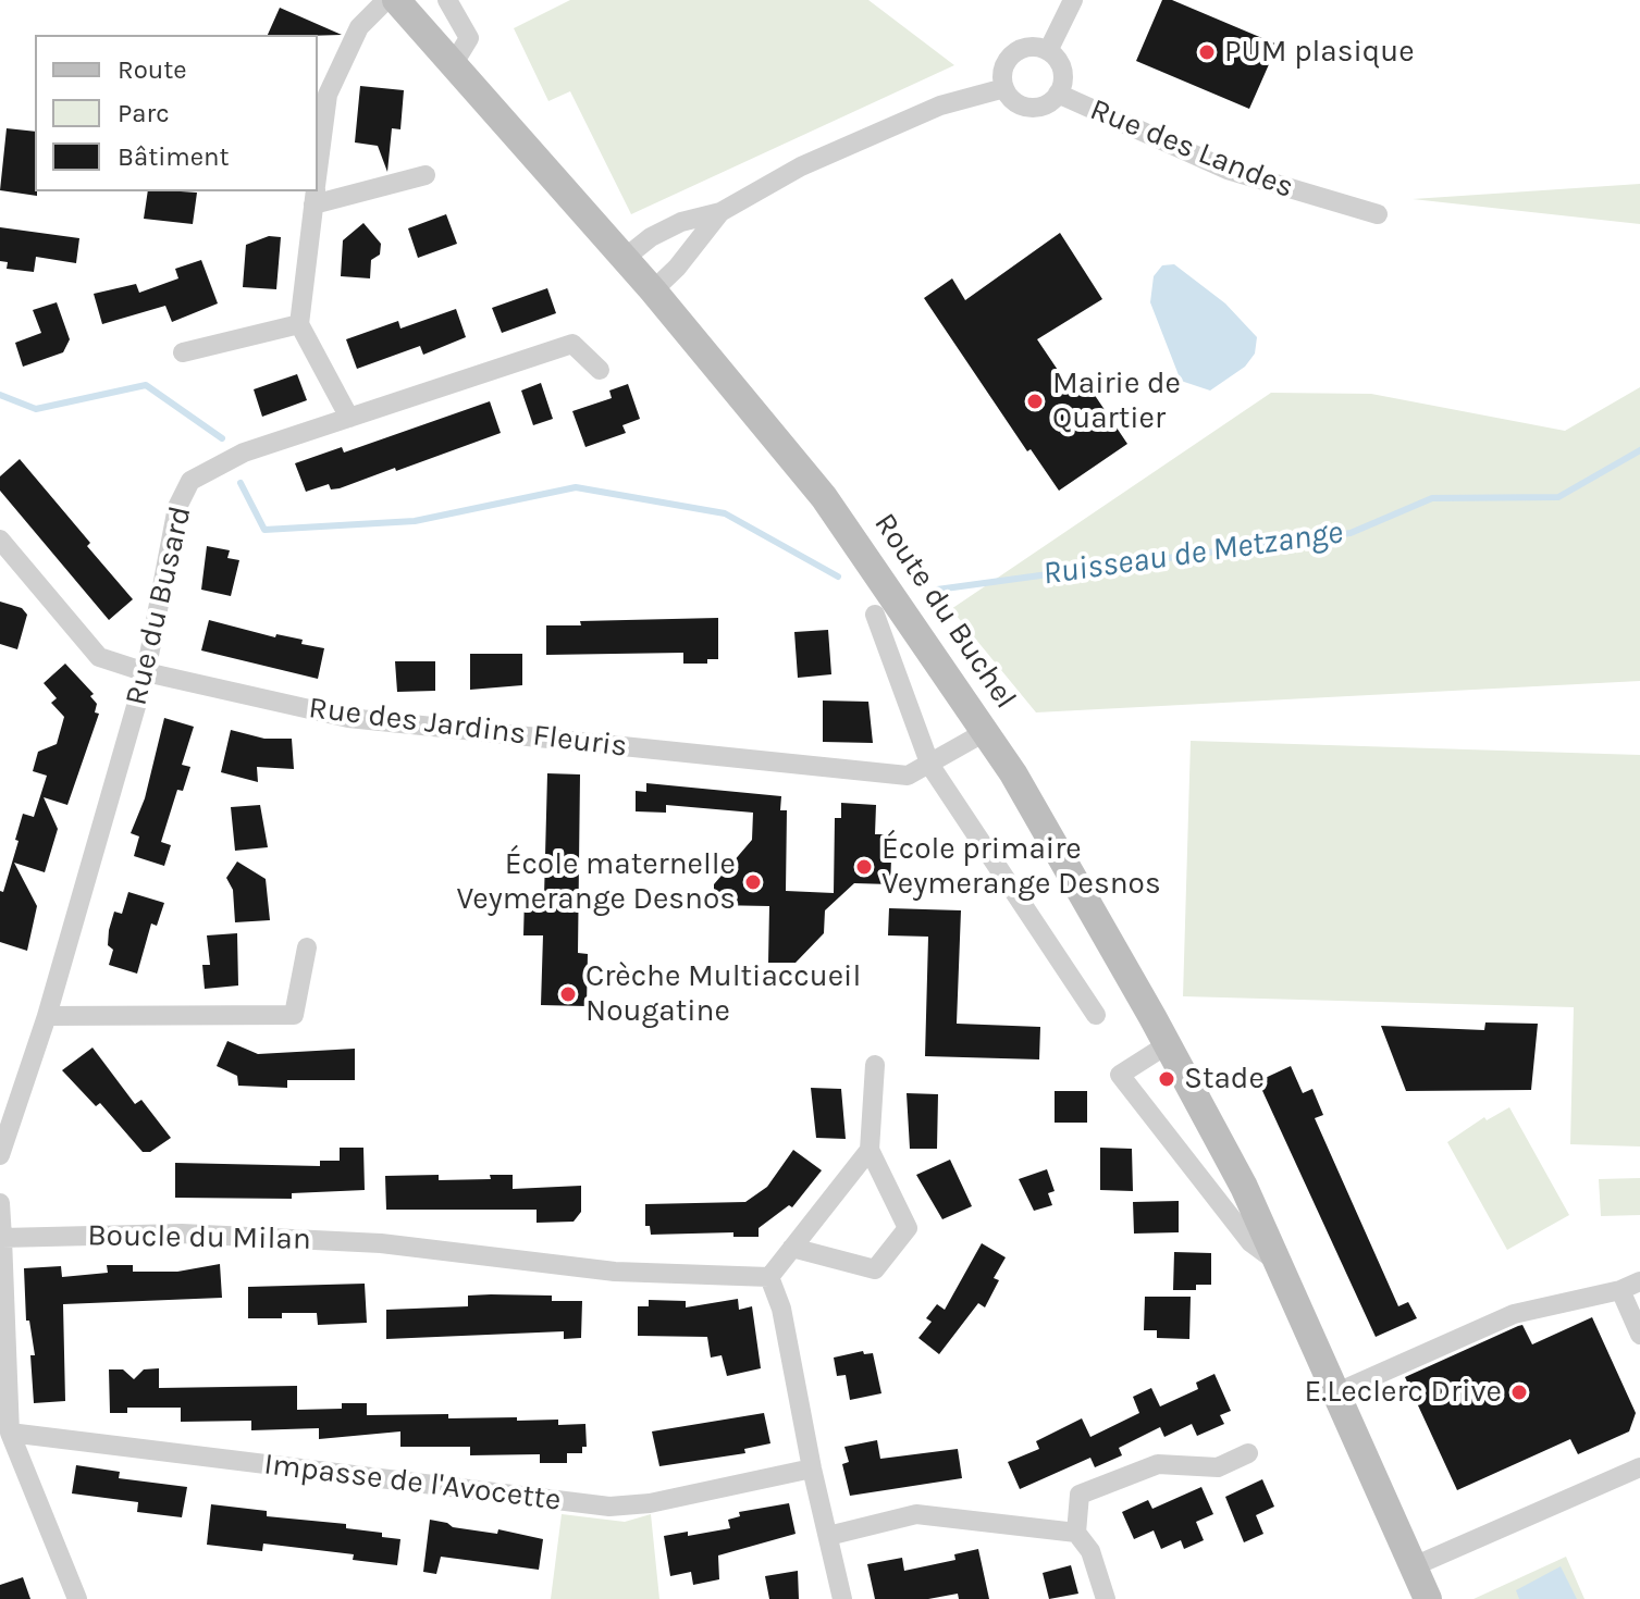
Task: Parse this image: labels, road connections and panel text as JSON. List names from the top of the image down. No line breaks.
{"streets":{"main road":["Route du Buchel"],"street":["Rue des Landes","Rue du Busard","Rue des Jardins Fleuris","Boucle du Milan","Impasse de l'Avocette"]},"crossings":[["Rue du Busard","Rue des Jardins Fleuris"],["Route du Buchel","Rue des Jardins Fleuris"]],"water":["Ruisseau de Metzange"],"places":["PUM plasique","Mairie de Quartier","École primaire Veymerange Desnos","École maternelle Veymerange Desnos","Crèche Multiaccueil Nougatine","Stade","E.Leclerc Drive"],"legend":["Route","Parc","Bâtiment"]}
